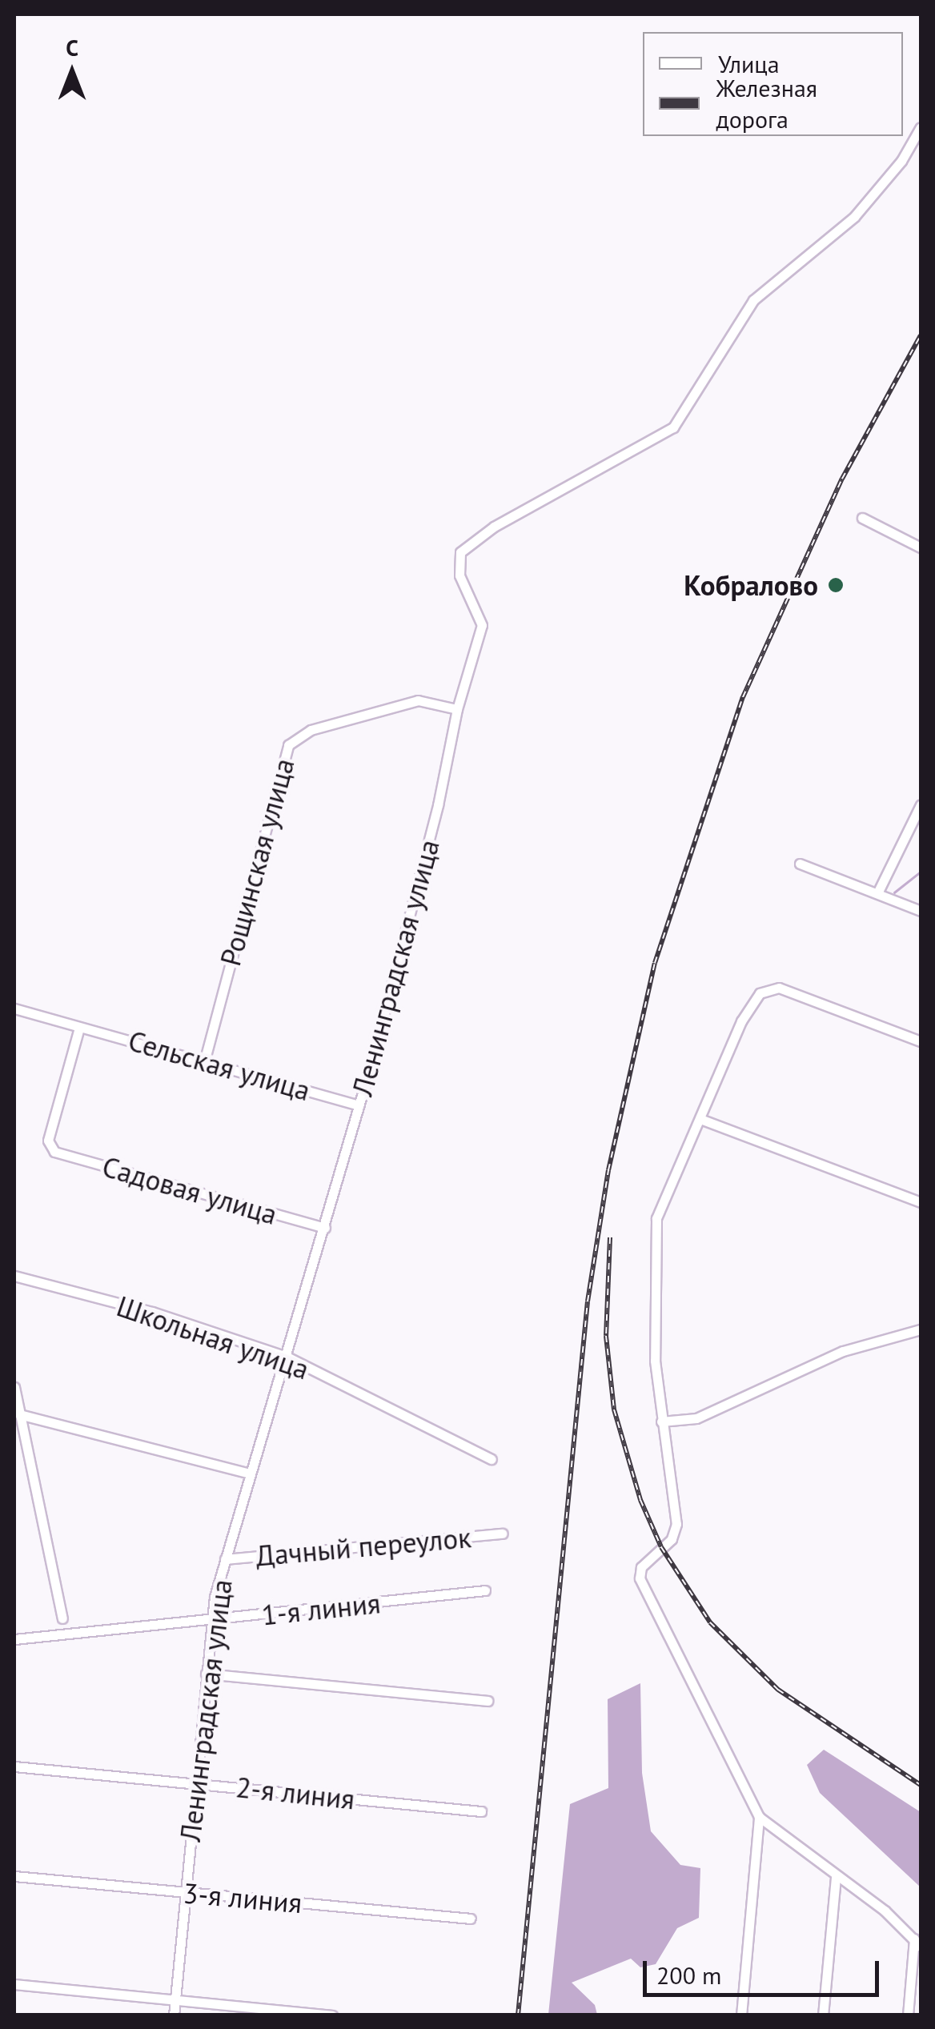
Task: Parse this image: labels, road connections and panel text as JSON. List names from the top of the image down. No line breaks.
{"streets":{"street":["Рощинская улица","Ленинградская улица","Сельская улица","Садовая улица","Школьная улица","Дачный переулок","1-я линия","2-я линия","3-я линия"]},"crossings":[["Рощинская улица","Ленинградская улица"],["Рощинская улица","Сельская улица"],["Ленинградская улица","Сельская улица"],["Ленинградская улица","Садовая улица"],["Ленинградская улица","Школьная улица"],["Ленинградская улица","Дачный переулок"],["Ленинградская улица","1-я линия"],["Ленинградская улица","2-я линия"],["Ленинградская улица","3-я линия"],["Сельская улица","Садовая улица"]],"places":["Кобралово"],"legend":["Улица","Железная дорога"],"scale_bar":"200 m","north":"top"}
